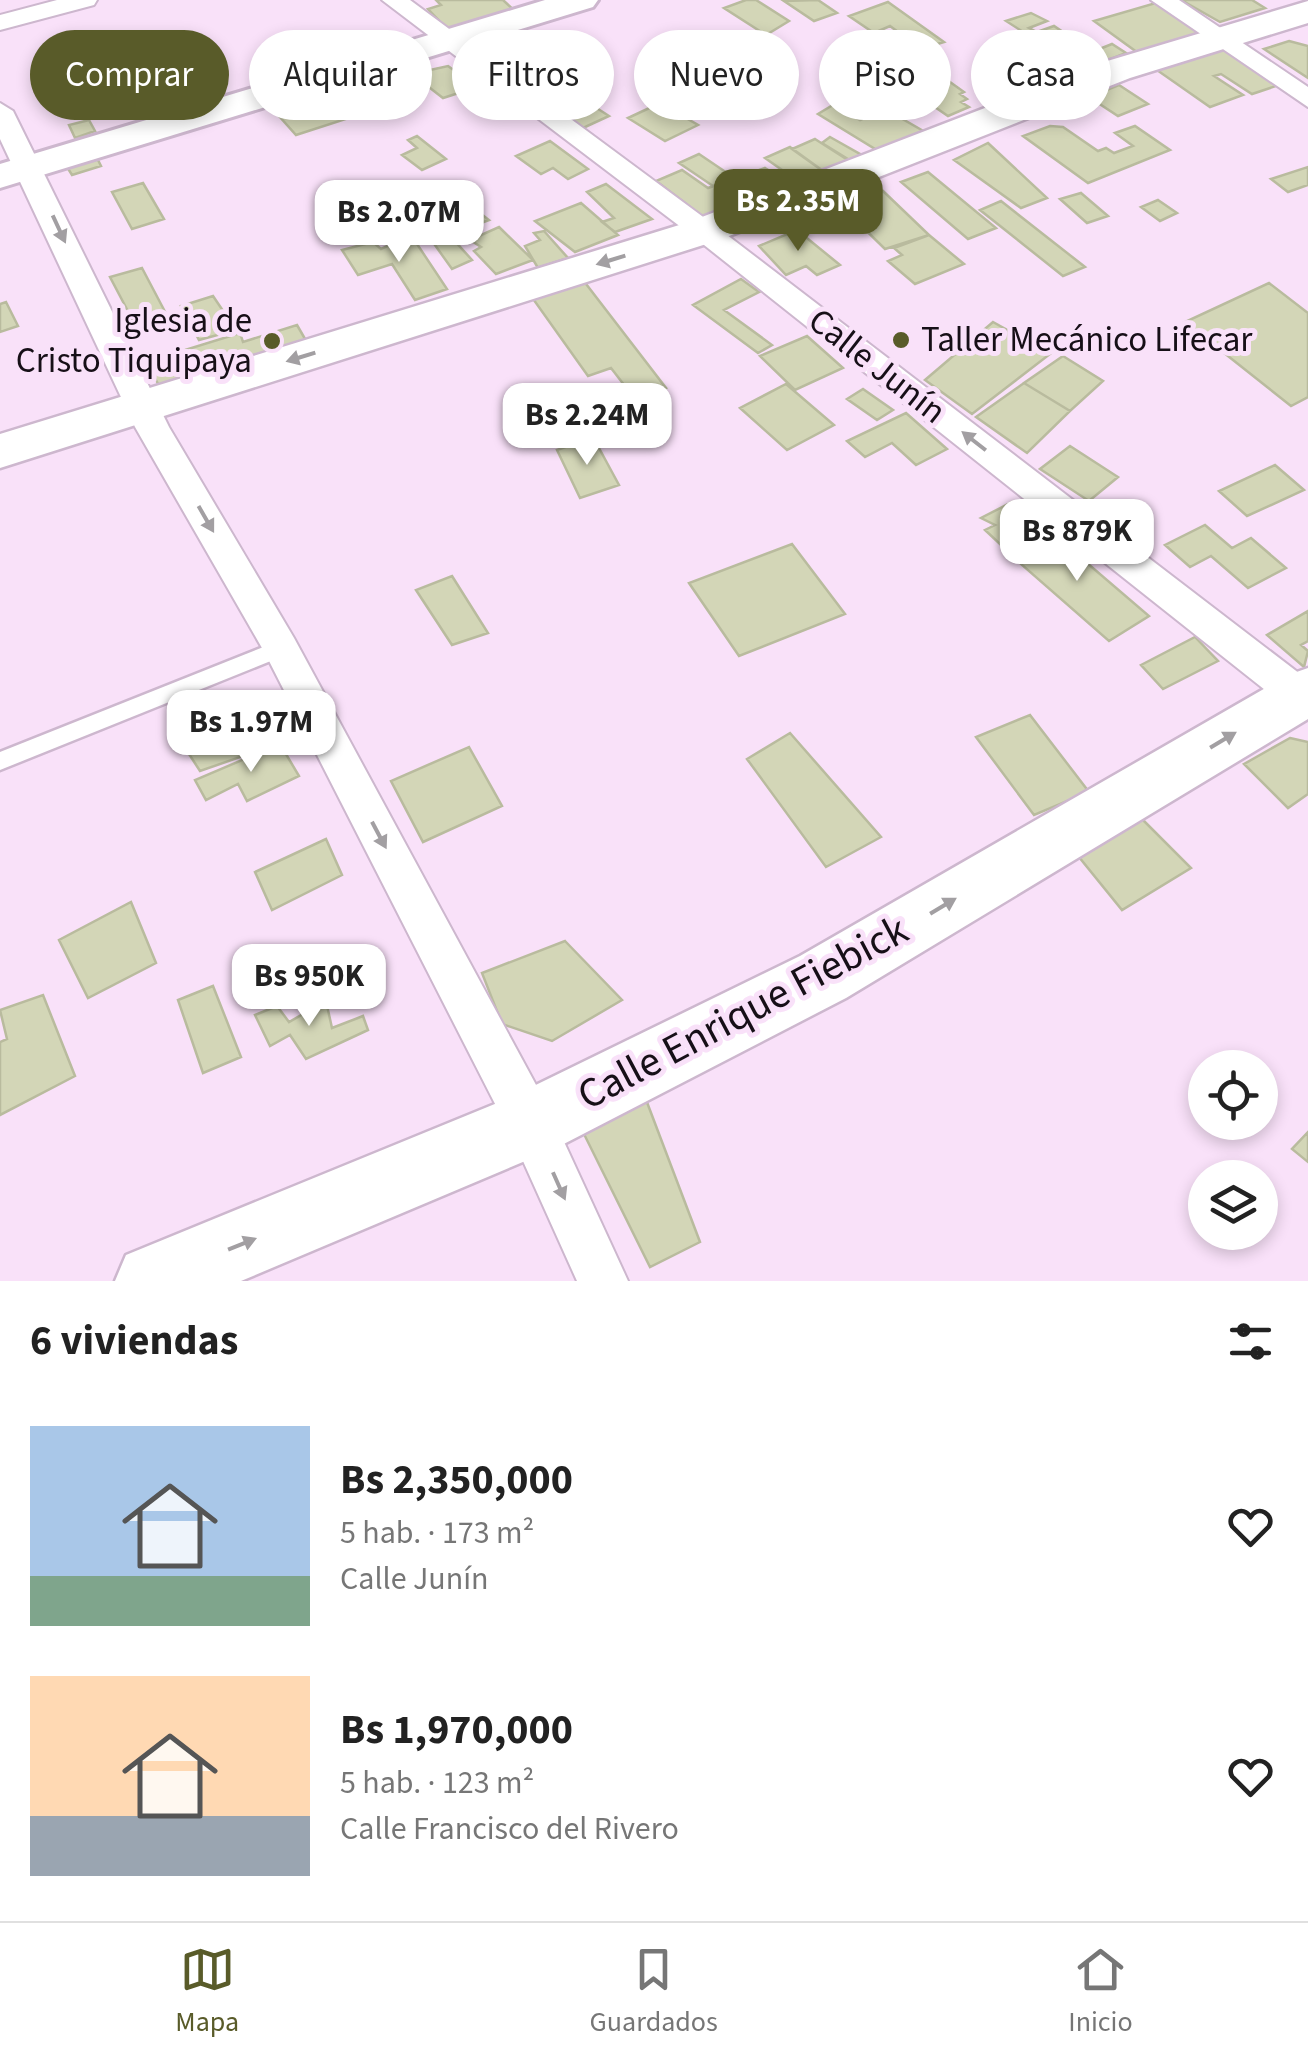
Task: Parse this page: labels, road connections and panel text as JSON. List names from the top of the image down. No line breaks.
{"streets":{"main road":["Calle Enrique Fiebick"],"street":["Calle Junín"]},"crossings":[["Calle Junín","Calle Enrique Fiebick"]],"one_way":["Calle Junín","Calle Enrique Fiebick"],"places":["Taller Mecánico Lifecar","Iglesia de Cristo Tiquipaya"],"page":{"chip":["Comprar","Alquilar","Filtros","Nuevo","Piso","Casa"],"price":["Bs 2.35M","Bs 2.07M","Bs 2.24M","Bs 879K","Bs 1.97M","Bs 950K"],"heading":"6 viviendas","list":[{"name":"Bs 2,350,000","note":"5 hab. · 173 m² · Calle Junín"},{"name":"Bs 1,970,000","note":"5 hab. · 123 m² · Calle Francisco del Rivero"}],"tabs":["Mapa","Guardados","Inicio"]}}
